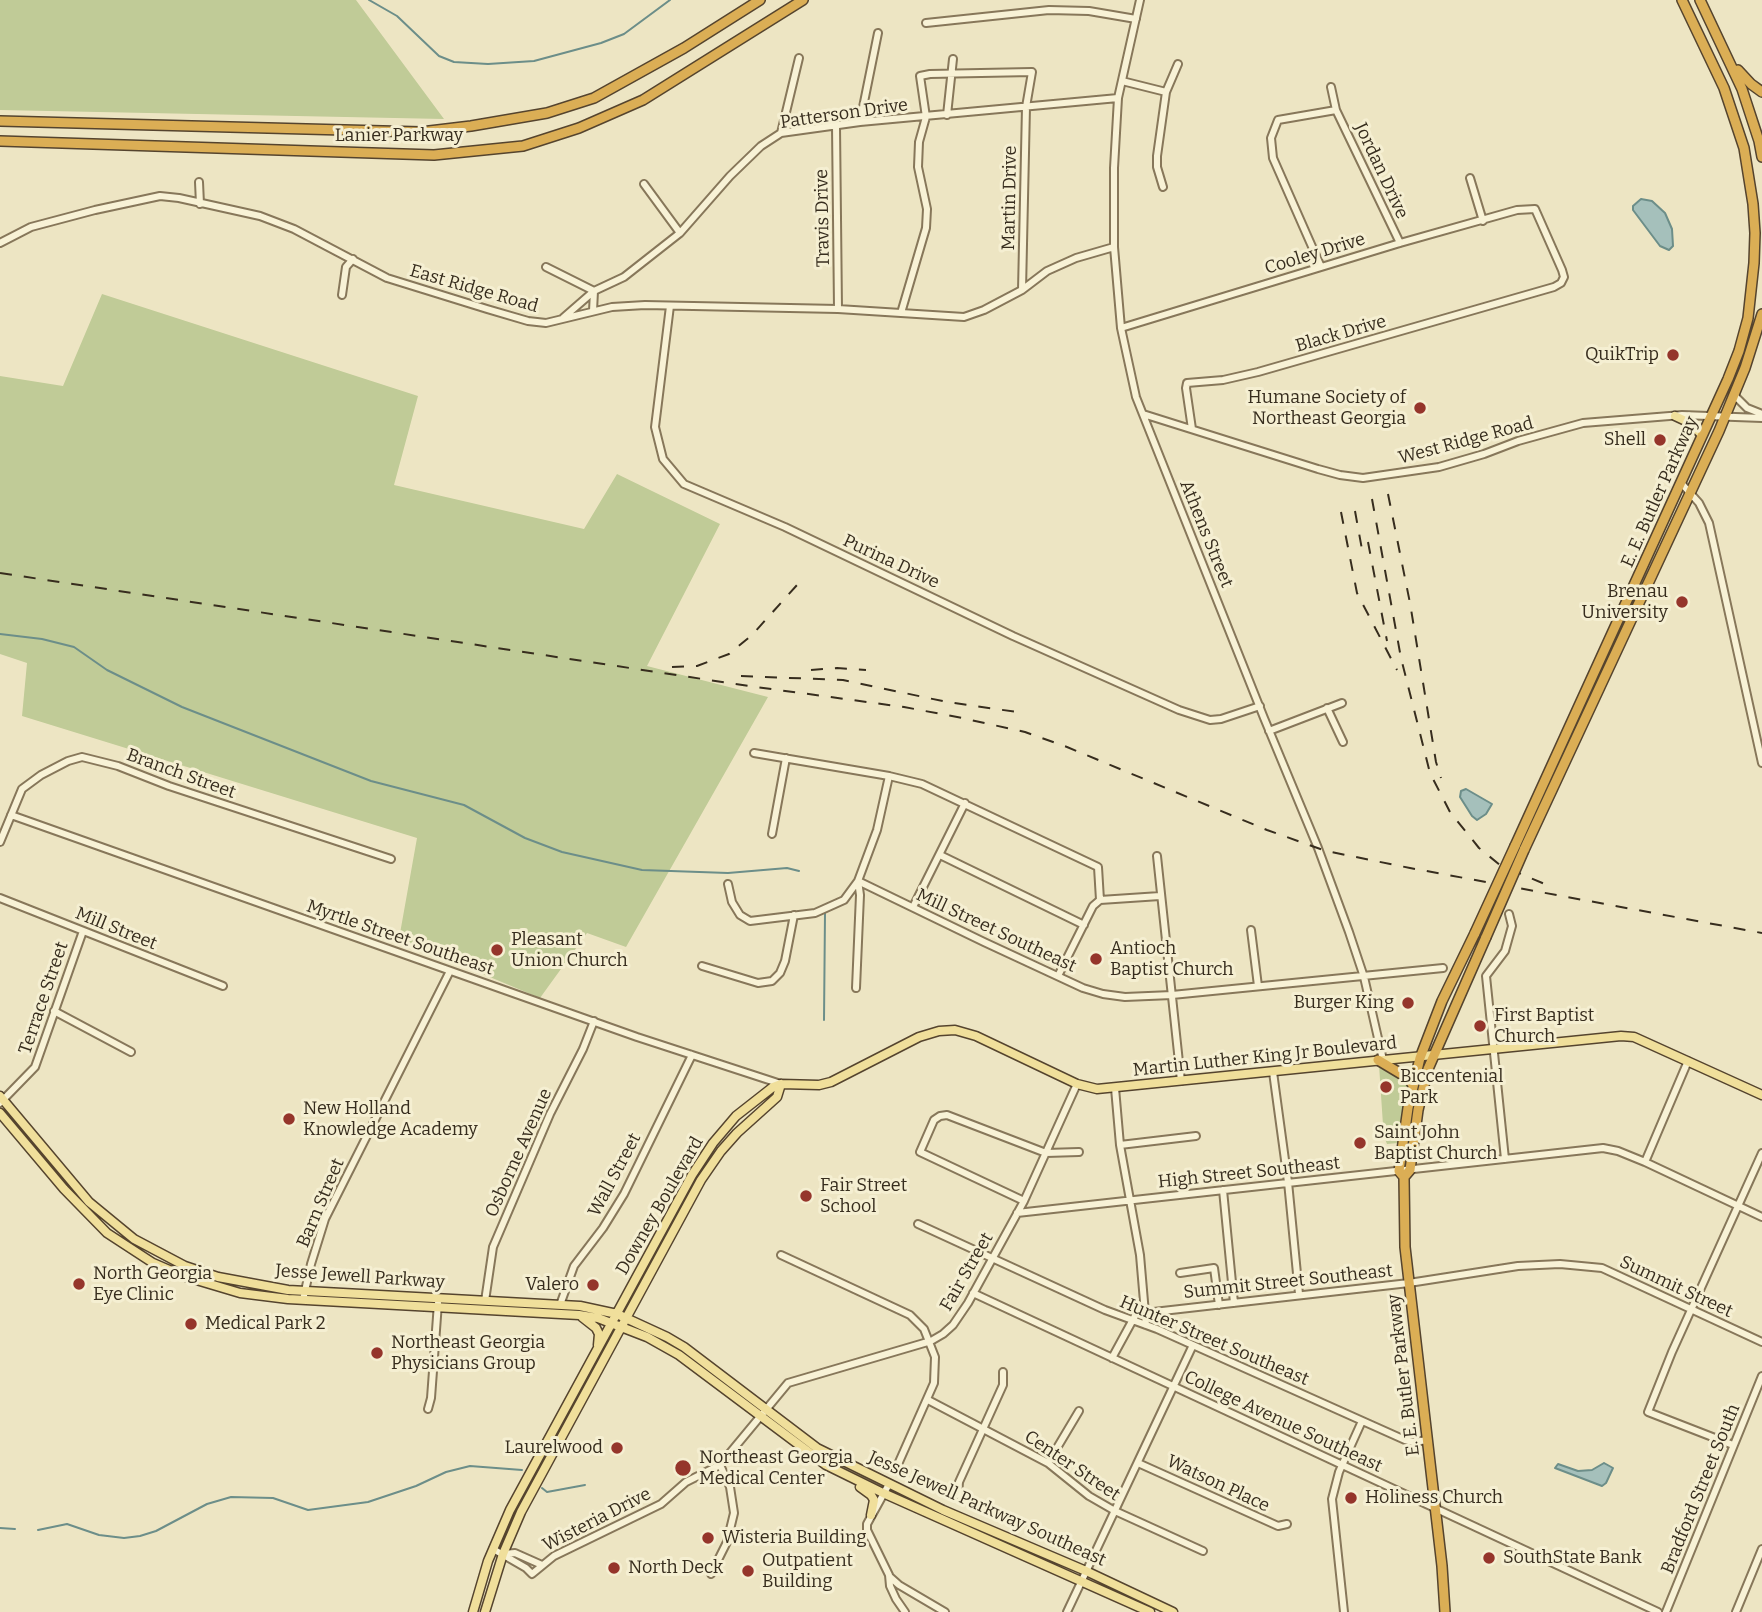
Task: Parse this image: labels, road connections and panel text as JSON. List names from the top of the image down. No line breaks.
{"streets":{"highway":["Lanier Parkway","E. E. Butler Parkway"],"main road":["Martin Luther King Jr Boulevard","Downey Boulevard","Jesse Jewell Parkway","Jesse Jewell Parkway Southeast"],"street":["Patterson Drive","Jordan Drive","Martin Drive","Travis Drive","Cooley Drive","East Ridge Road","Black Drive","West Ridge Road","Athens Street","Purina Drive","Branch Street","Mill Street","Mill Street Southeast","Myrtle Street Southeast","Terrace Street","Osborne Avenue","High Street Southeast","Wall Street","Barn Street","Fair Street","Summit Street Southeast","Summit Street","Hunter Street Southeast","College Avenue Southeast","Center Street","Watson Place","Bradford Street South","Wisteria Drive"]},"crossings":[["Patterson Drive","Martin Drive"],["Patterson Drive","Travis Drive"],["Patterson Drive","East Ridge Road"],["Patterson Drive","Athens Street"],["Jordan Drive","Cooley Drive"],["Martin Drive","East Ridge Road"],["Travis Drive","East Ridge Road"],["Cooley Drive","Black Drive"],["Cooley Drive","Athens Street"],["East Ridge Road","Athens Street"],["East Ridge Road","Purina Drive"],["Black Drive","West Ridge Road"],["West Ridge Road","E. E. Butler Parkway"],["West Ridge Road","Athens Street"],["E. E. Butler Parkway","Martin Luther King Jr Boulevard"],["E. E. Butler Parkway","High Street Southeast"],["E. E. Butler Parkway","Summit Street Southeast"],["E. E. Butler Parkway","Summit Street"],["E. E. Butler Parkway","Hunter Street Southeast"],["E. E. Butler Parkway","College Avenue Southeast"],["Athens Street","Purina Drive"],["Athens Street","Mill Street Southeast"],["Athens Street","Martin Luther King Jr Boulevard"],["Branch Street","Myrtle Street Southeast"],["Mill Street","Terrace Street"],["Myrtle Street Southeast","Martin Luther King Jr Boulevard"],["Myrtle Street Southeast","Osborne Avenue"],["Myrtle Street Southeast","Wall Street"],["Myrtle Street Southeast","Barn Street"],["Myrtle Street Southeast","Downey Boulevard"],["Terrace Street","Jesse Jewell Parkway"],["Martin Luther King Jr Boulevard","Downey Boulevard"],["Martin Luther King Jr Boulevard","Fair Street"],["Osborne Avenue","Jesse Jewell Parkway"],["High Street Southeast","Fair Street"],["Wall Street","Jesse Jewell Parkway"],["Barn Street","Jesse Jewell Parkway"],["Downey Boulevard","Jesse Jewell Parkway"],["Downey Boulevard","Jesse Jewell Parkway Southeast"],["Downey Boulevard","Wisteria Drive"],["Fair Street","Hunter Street Southeast"],["Fair Street","College Avenue Southeast"],["Fair Street","Wisteria Drive"],["Jesse Jewell Parkway","Jesse Jewell Parkway Southeast"],["Summit Street Southeast","Summit Street"],["Summit Street Southeast","Hunter Street Southeast"],["Jesse Jewell Parkway Southeast","Wisteria Drive"]],"places":["QuikTrip","Humane Society of Northeast Georgia","Shell","Brenau University","Pleasant Union Church","Antioch Baptist Church","Burger King","First Baptist Church","Biccentenial Park","New Holland Knowledge Academy","Saint John Baptist Church","Fair Street School","North Georgia Eye Clinic","Valero","Medical Park 2","Northeast Georgia Physicians Group","Laurelwood","Northeast Georgia Medical Center","Holiness Church","Wisteria Building","SouthState Bank","North Deck","Outpatient Building"]}
